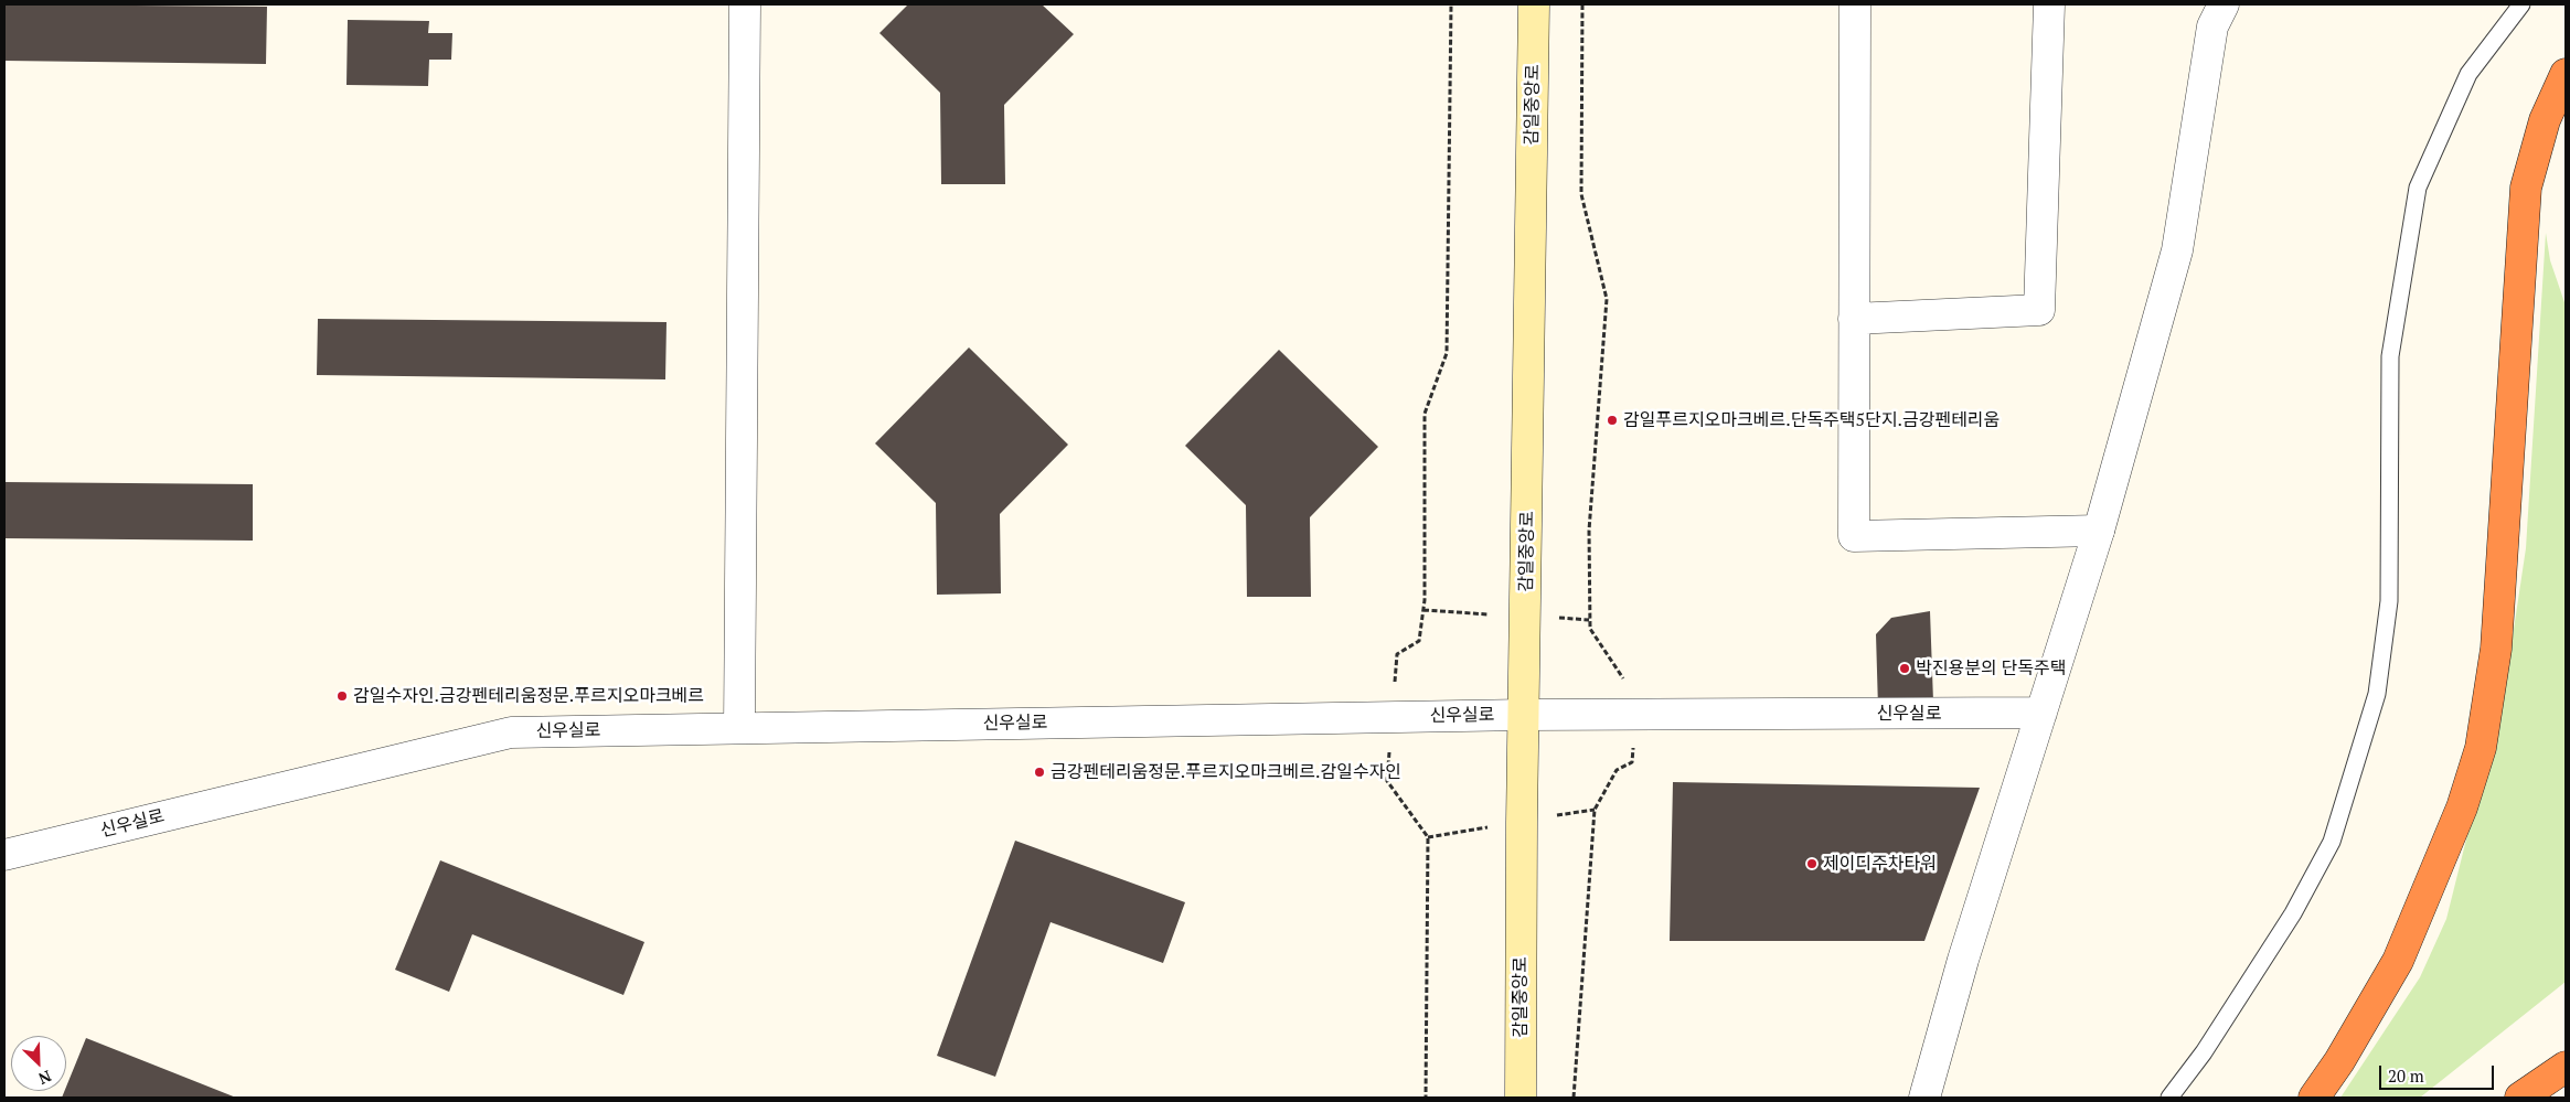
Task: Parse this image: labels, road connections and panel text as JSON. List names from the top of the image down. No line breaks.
{"streets":{"main road":["감일중앙로"],"street":["신우실로"]},"crossings":[["감일중앙로","신우실로"]],"places":["감일푸르지오마크베르.단독주택5단지.금강펜테리움","박진용분의 단독주택","감일수자인.금강펜테리움정문.푸르지오마크베르","금강펜테리움정문.푸르지오마크베르.감일수자인","제이디주차타워"],"scale_bar":"20 m","north":"bottom right"}
